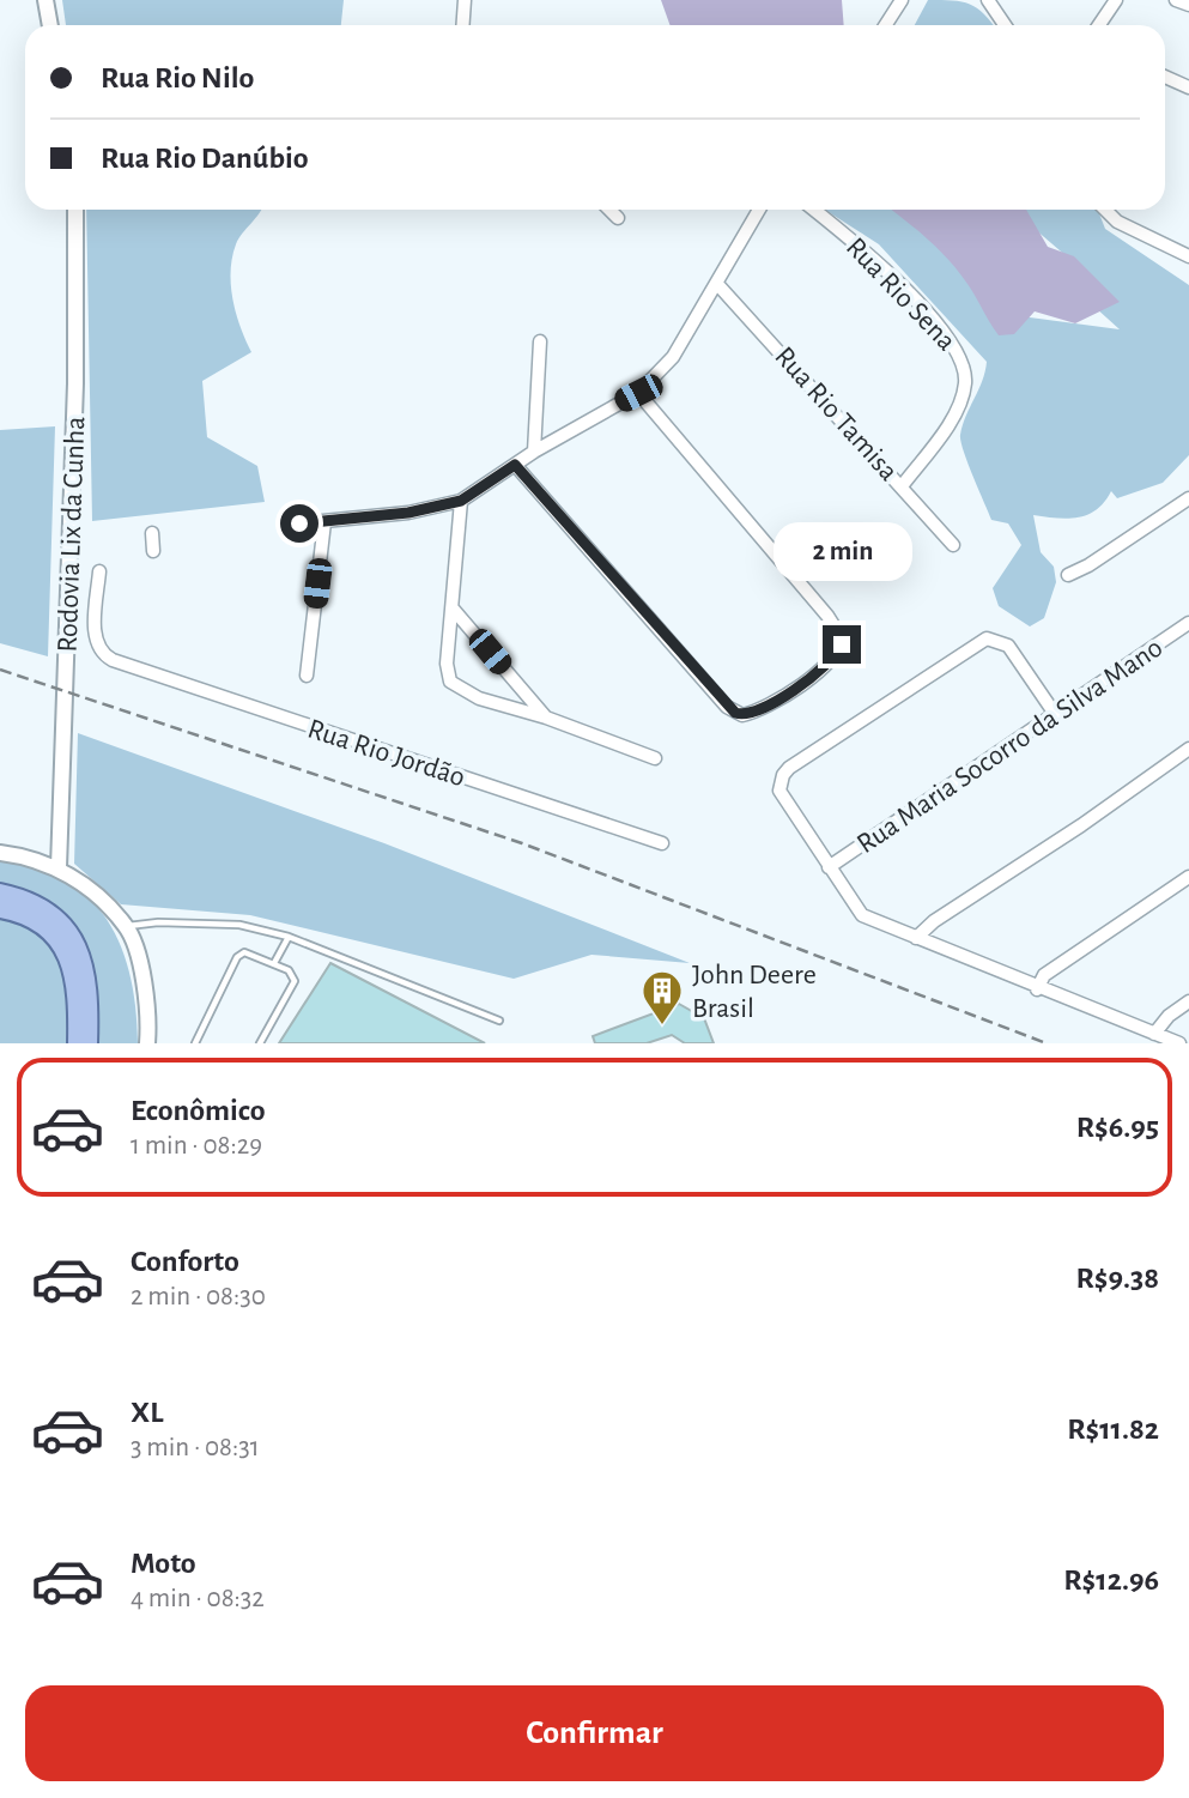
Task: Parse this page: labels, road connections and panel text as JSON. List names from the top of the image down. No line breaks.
{"streets":{"main road":["Rodovia Lix da Cunha"],"street":["Rua Rio Sena","Rua Rio Tamisa","Rua Maria Socorro da Silva Mano","Rua Rio Jordão"]},"crossings":[["Rua Rio Sena","Rua Rio Tamisa"]],"places":{"building":["John Deere Brasil"]},"page":{"banner":["Rua Rio Nilo","Rua Rio Danúbio"],"bubble":"2 min","list":[{"name":"Econômico","note":"1 min · 08:29","value":"R$6.95"},{"name":"Conforto","note":"2 min · 08:30","value":"R$9.38"},{"name":"XL","note":"3 min · 08:31","value":"R$11.82"},{"name":"Moto","note":"4 min · 08:32","value":"R$12.96"}],"buttons":"Confirmar"}}
